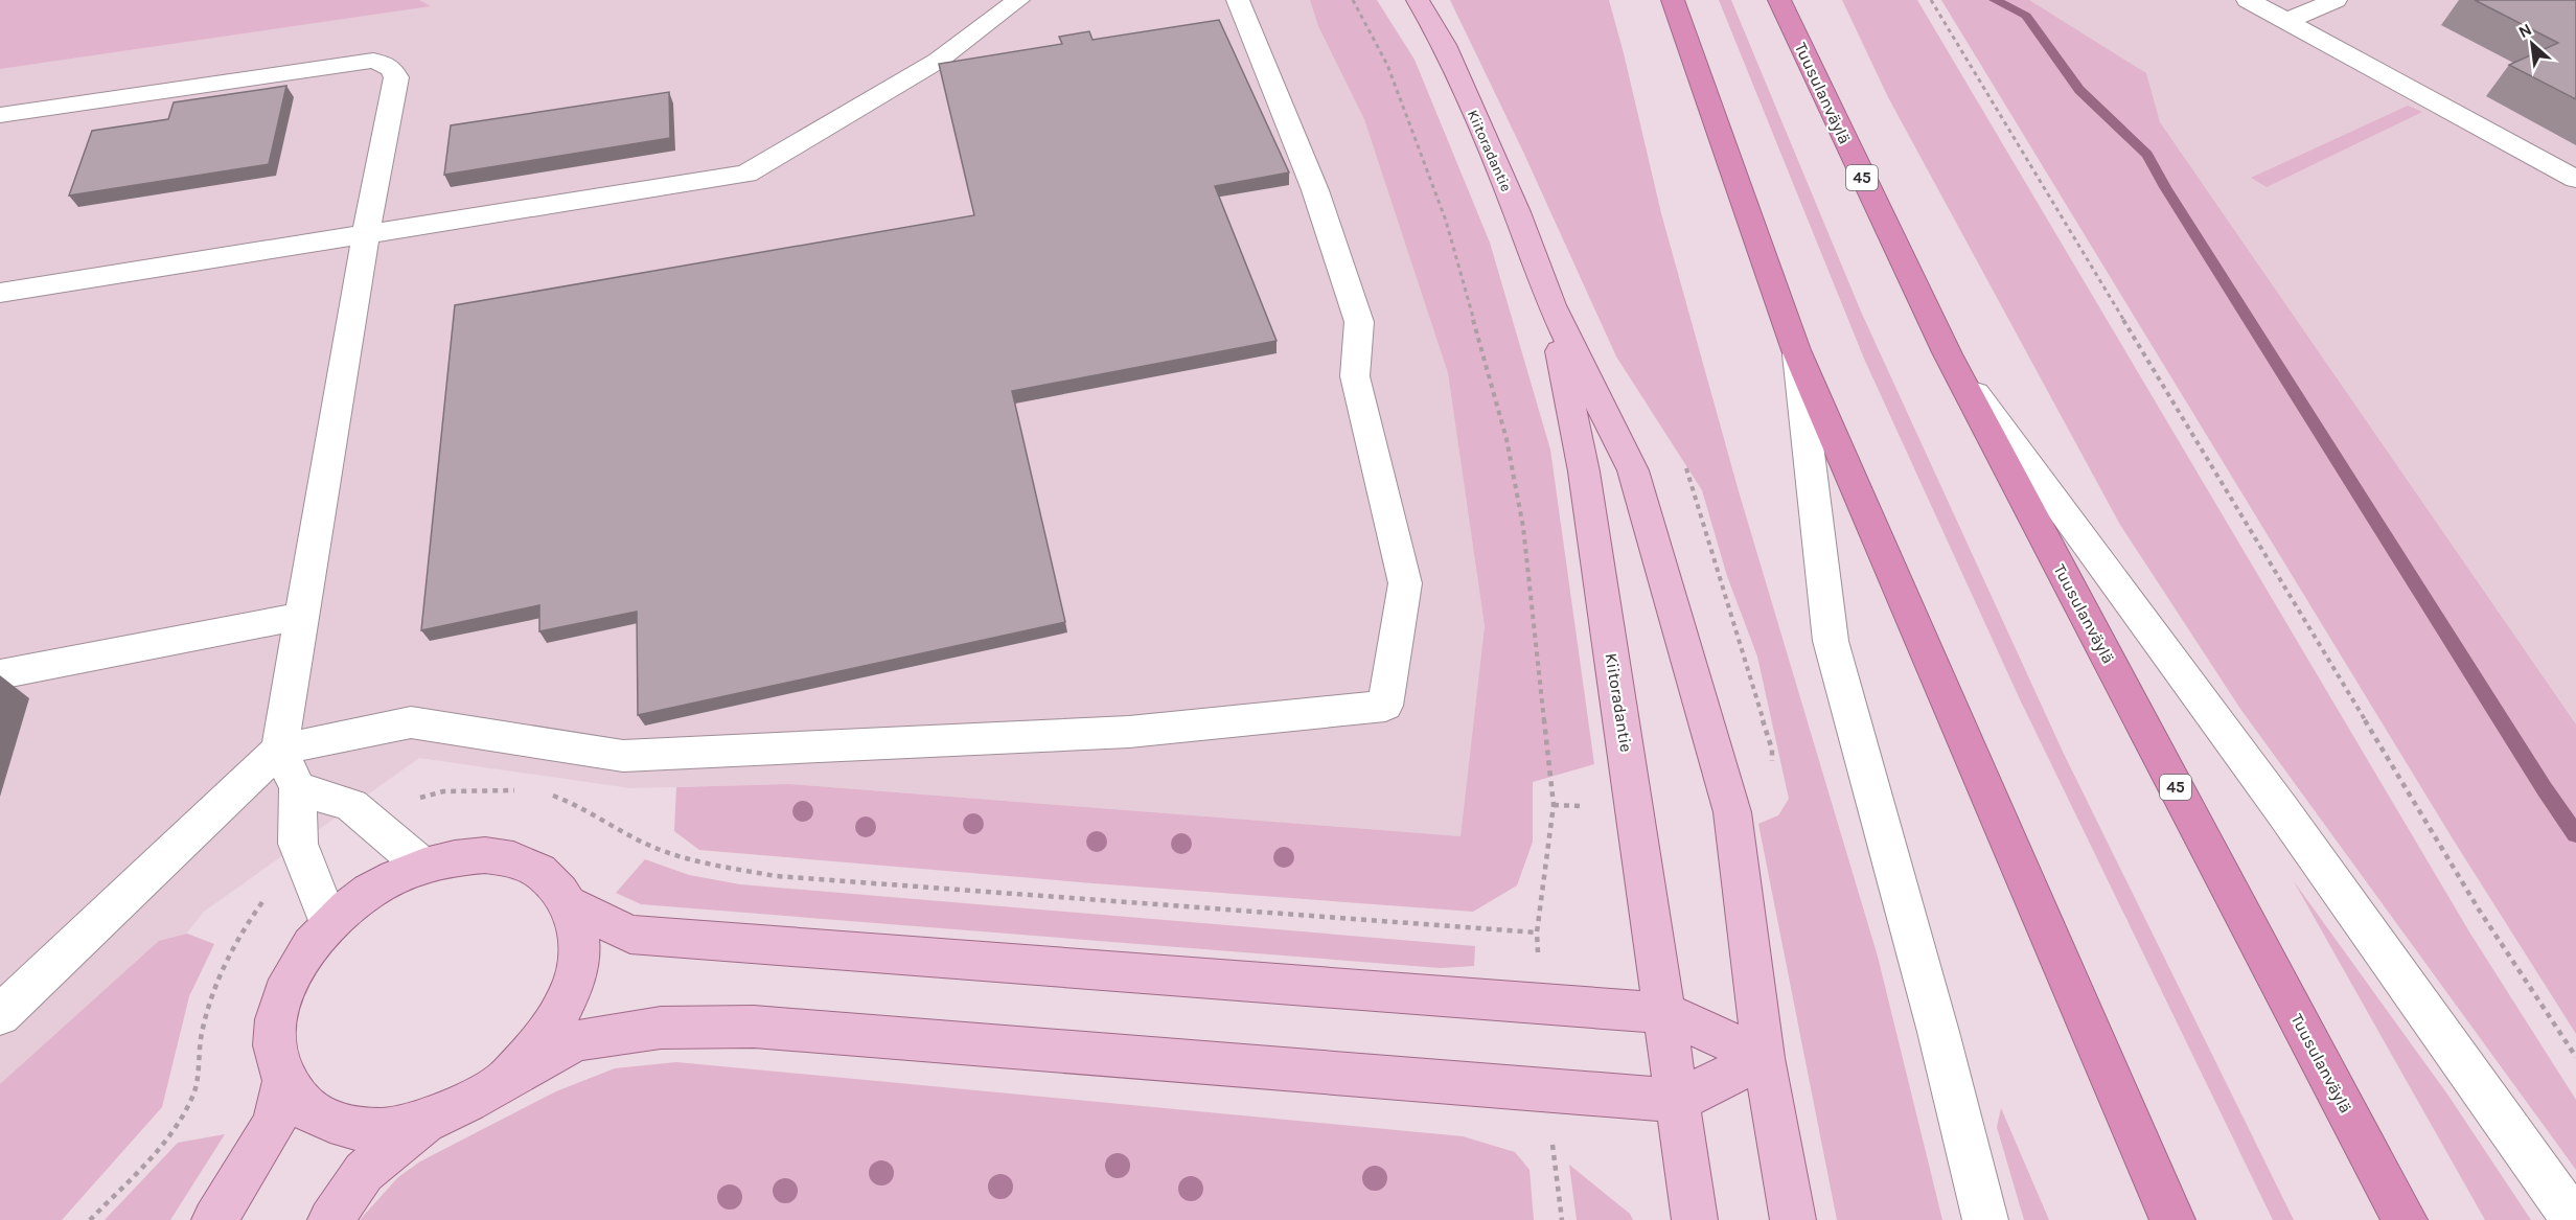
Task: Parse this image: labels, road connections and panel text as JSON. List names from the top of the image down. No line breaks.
{"streets":{"highway":["Tuusulanväylä","45"],"main road":["Kiitoradantie"]},"north":"top left"}
